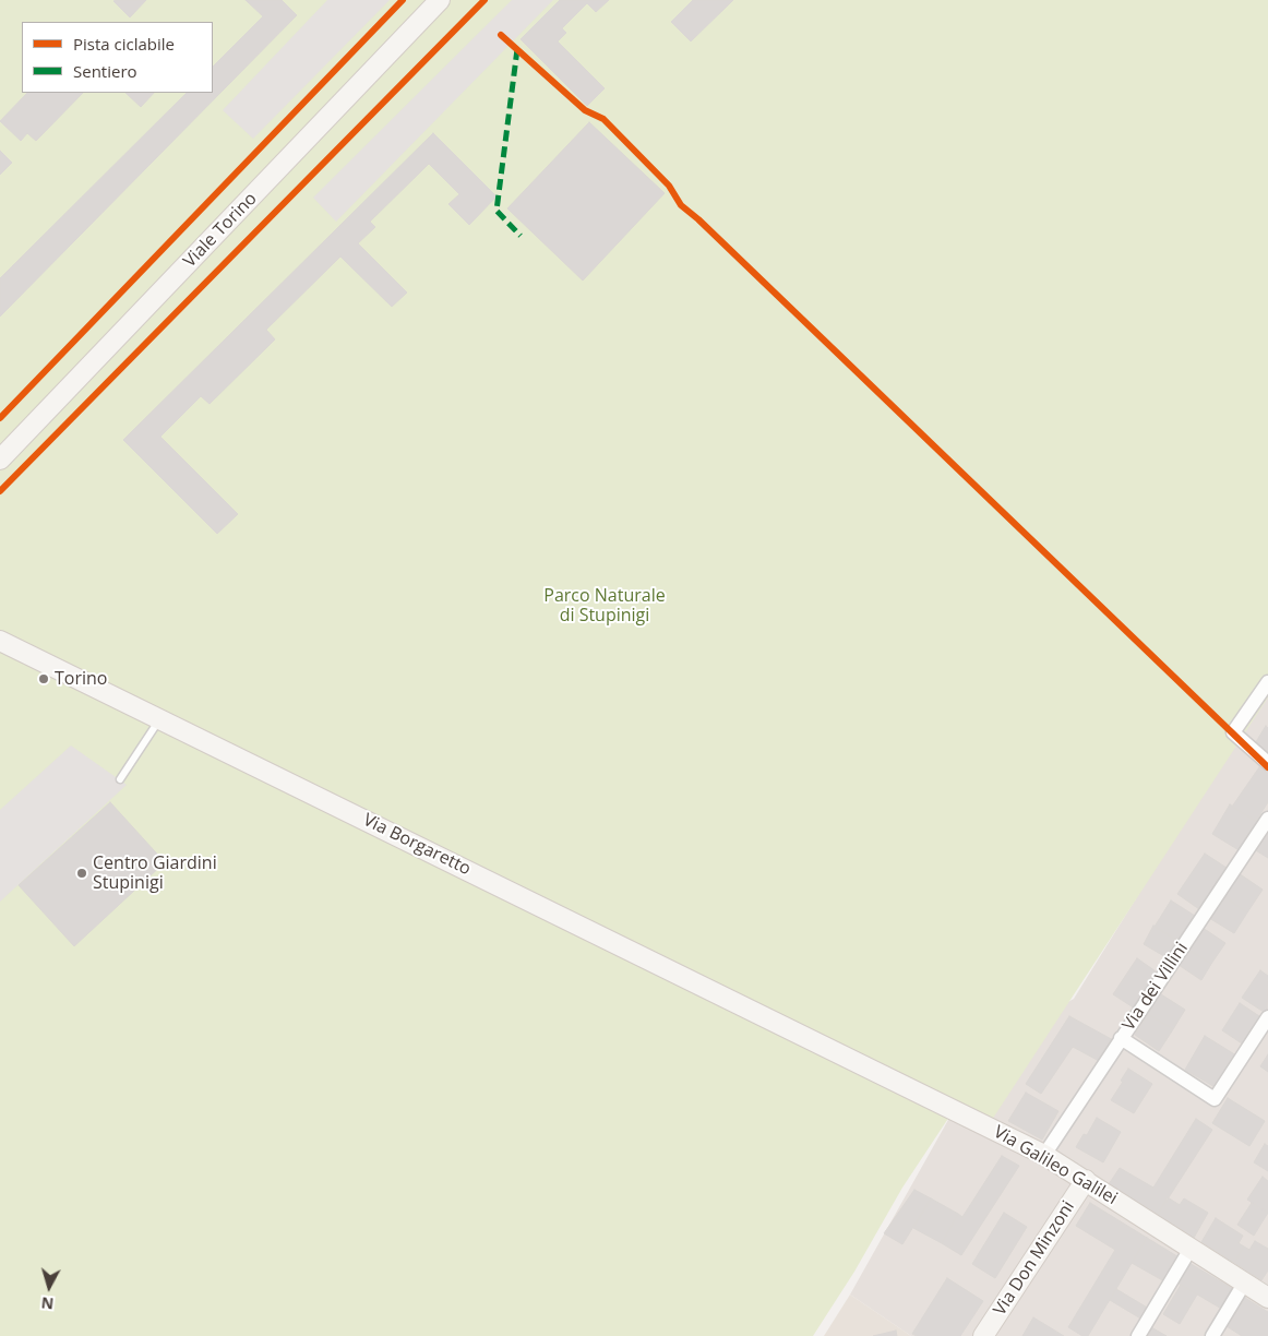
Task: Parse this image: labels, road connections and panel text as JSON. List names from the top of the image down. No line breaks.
{"streets":{"street":["Viale Torino","Via Borgaretto","Via dei Villini","Via Galileo Galilei","Via Don Minzoni"]},"crossings":[["Via Borgaretto","Via Galileo Galilei"],["Via dei Villini","Via Galileo Galilei"],["Via Galileo Galilei","Via Don Minzoni"]],"parks":["Parco Naturale di Stupinigi"],"places":["Torino","Centro Giardini Stupinigi"],"legend":["Pista ciclabile","Sentiero"],"north":"bottom"}
